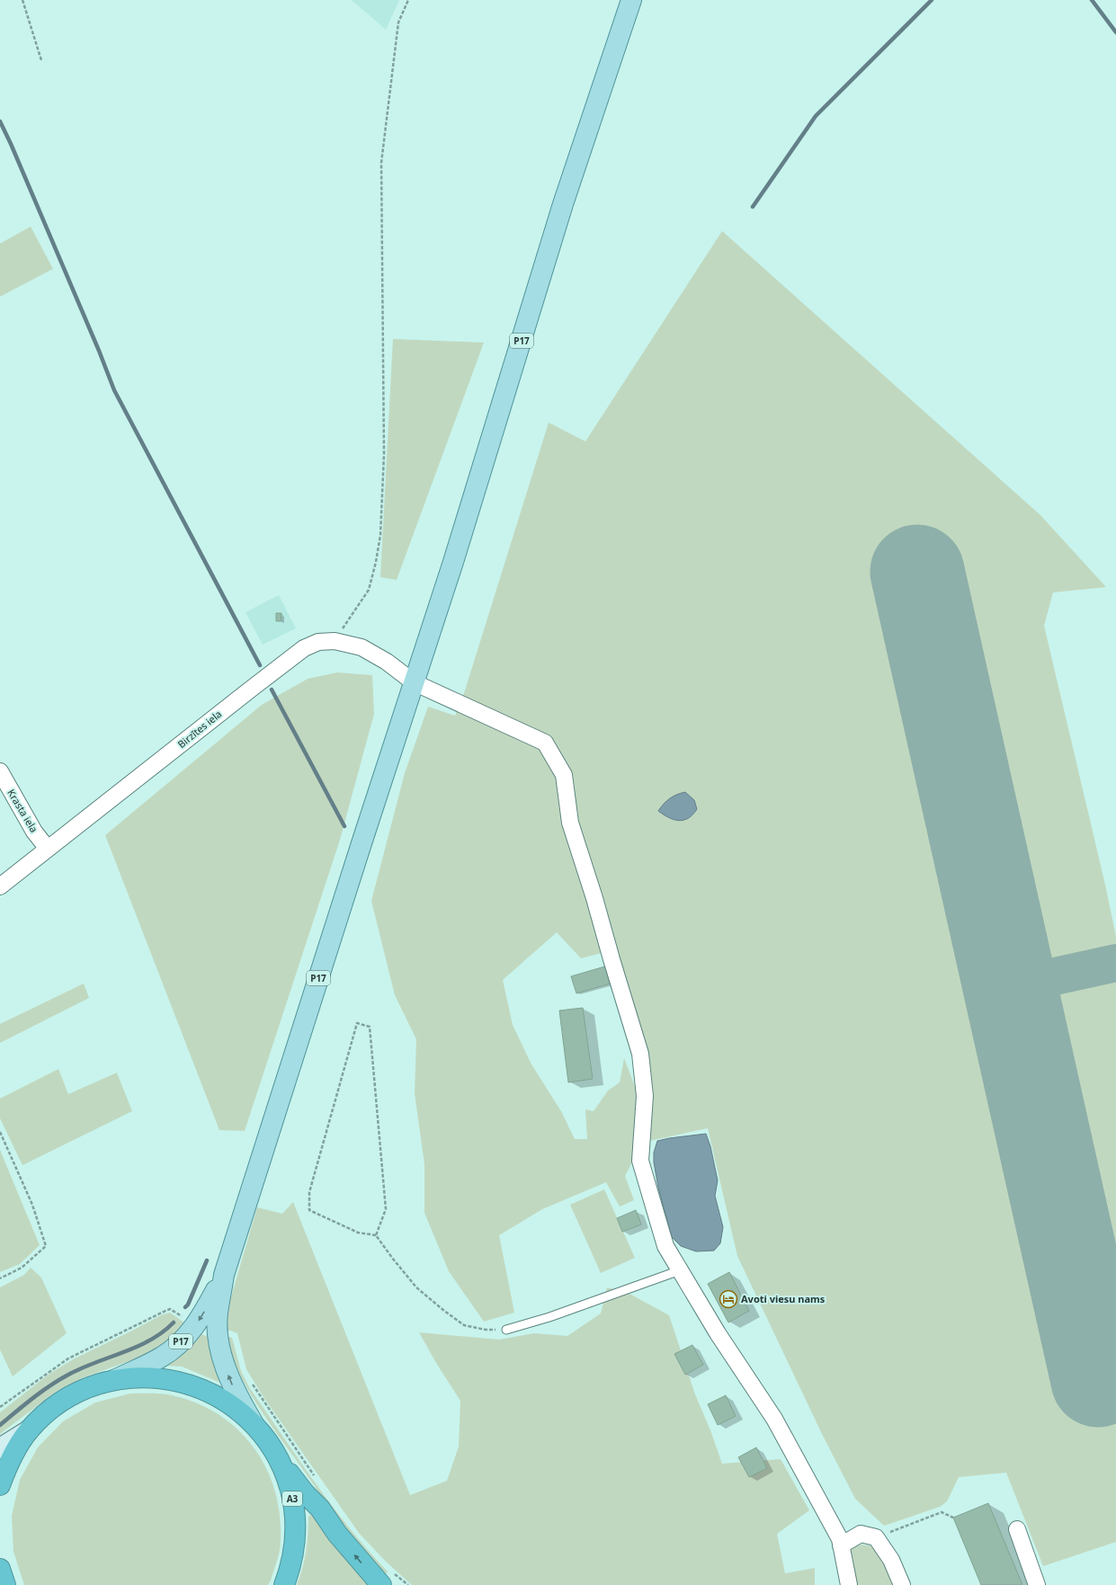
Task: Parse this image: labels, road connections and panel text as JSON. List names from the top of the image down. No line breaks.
{"streets":{"highway":["A3"],"main road":["P17"],"street":["Birzītes iela","Krasta iela"]},"crossings":[["P17","Birzītes iela"],["P17","A3"],["Birzītes iela","Krasta iela"]],"places":{"hotel":["Avoti viesu nams"]}}
